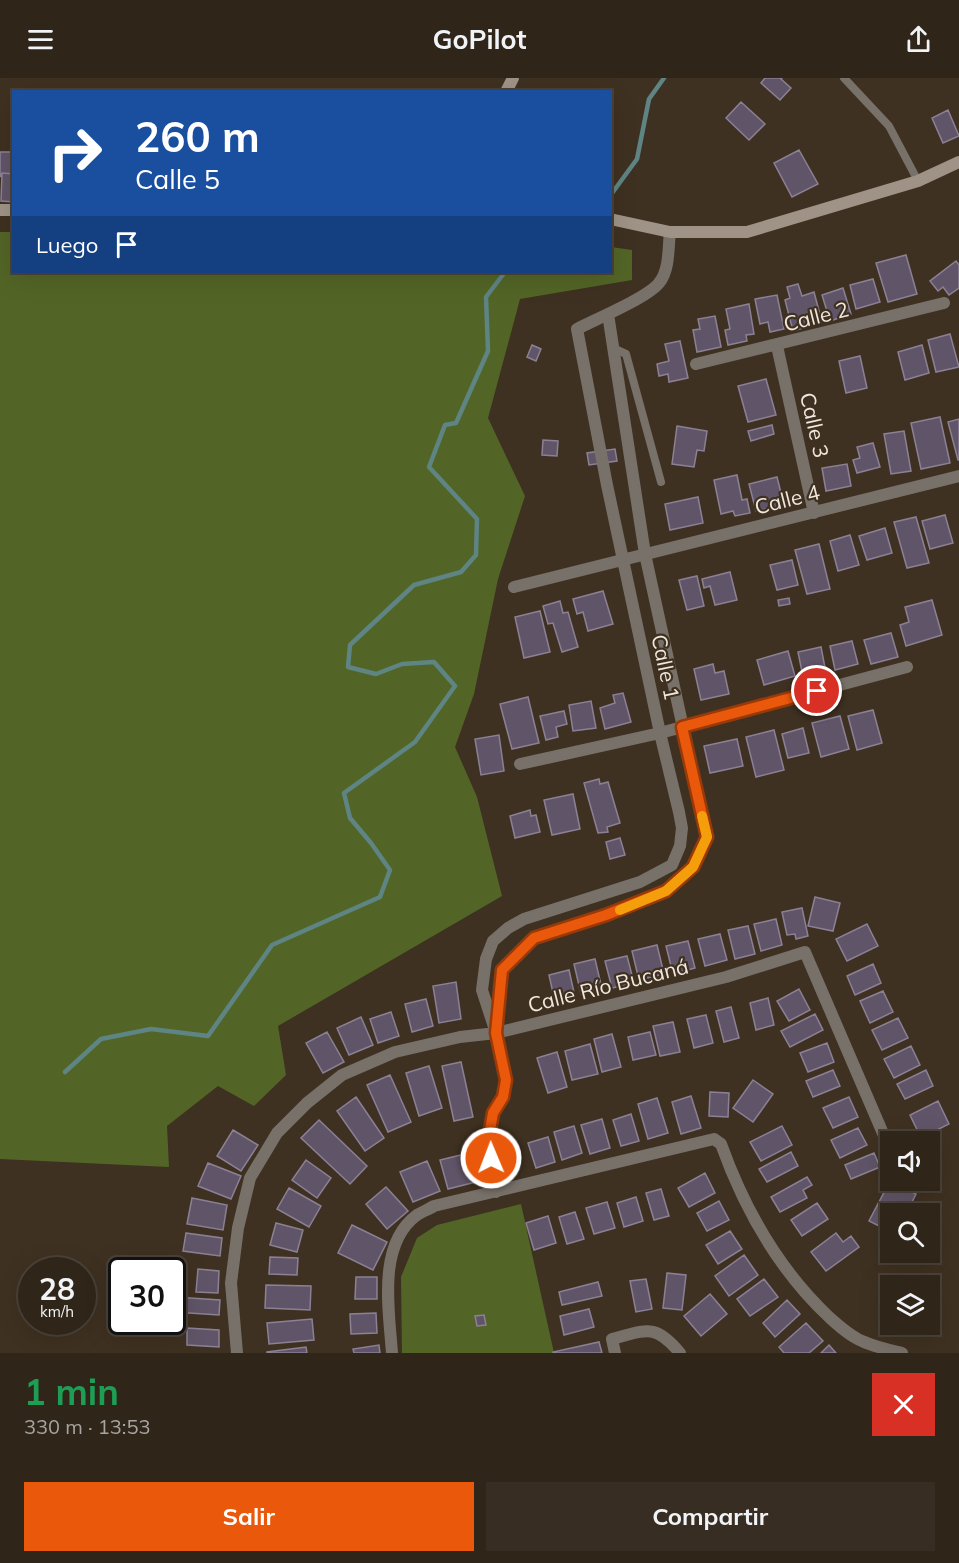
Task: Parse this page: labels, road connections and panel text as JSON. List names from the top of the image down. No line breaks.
{"streets":{"street":["Calle 2","Calle 3","Calle 4","Calle 1","Calle Río Bucaná"]},"crossings":[["Calle 2","Calle 3"],["Calle 3","Calle 4"],["Calle 4","Calle 1"],["Calle 1","Calle Río Bucaná"]],"page":{"header":"GoPilot","turn":["260 m","Calle 5"],"then":"Luego","speed":"28 km/h","limit":"30","heading":["1 min","330 m · 13:53"],"buttons":["Salir","Compartir"]}}
